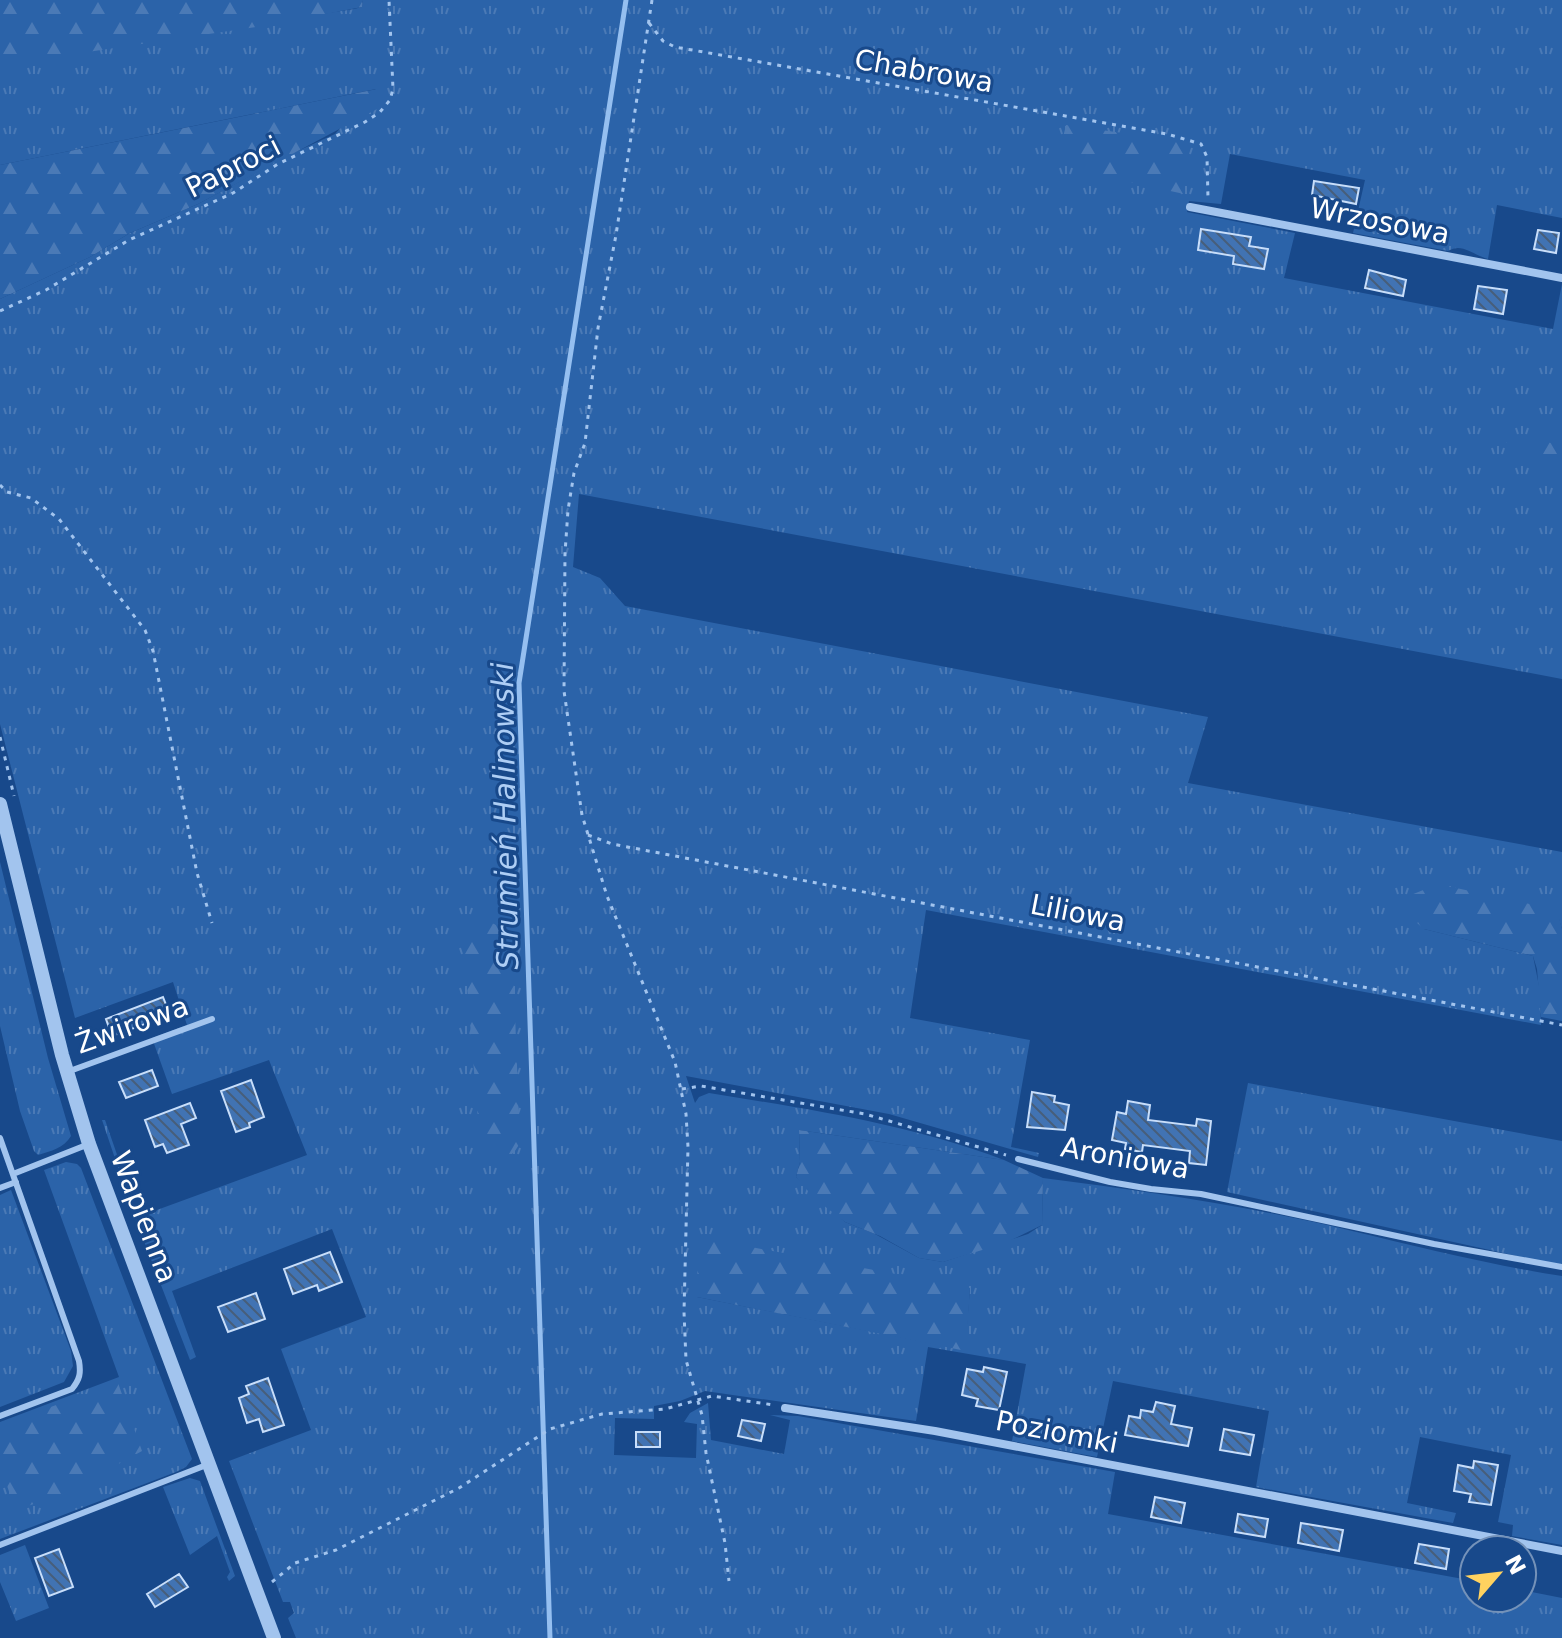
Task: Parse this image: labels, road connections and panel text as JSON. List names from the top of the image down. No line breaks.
{"streets":{"street":["Wrzosowa","Wapienna","Poziomki"],"lane":["Żwirowa","Aroniowa"],"path":["Chabrowa","Paproci","Liliowa"]},"crossings":[["Chabrowa","Wrzosowa"],["Żwirowa","Wapienna"]],"water":["Strumień Halinowski"],"north":"top right"}
